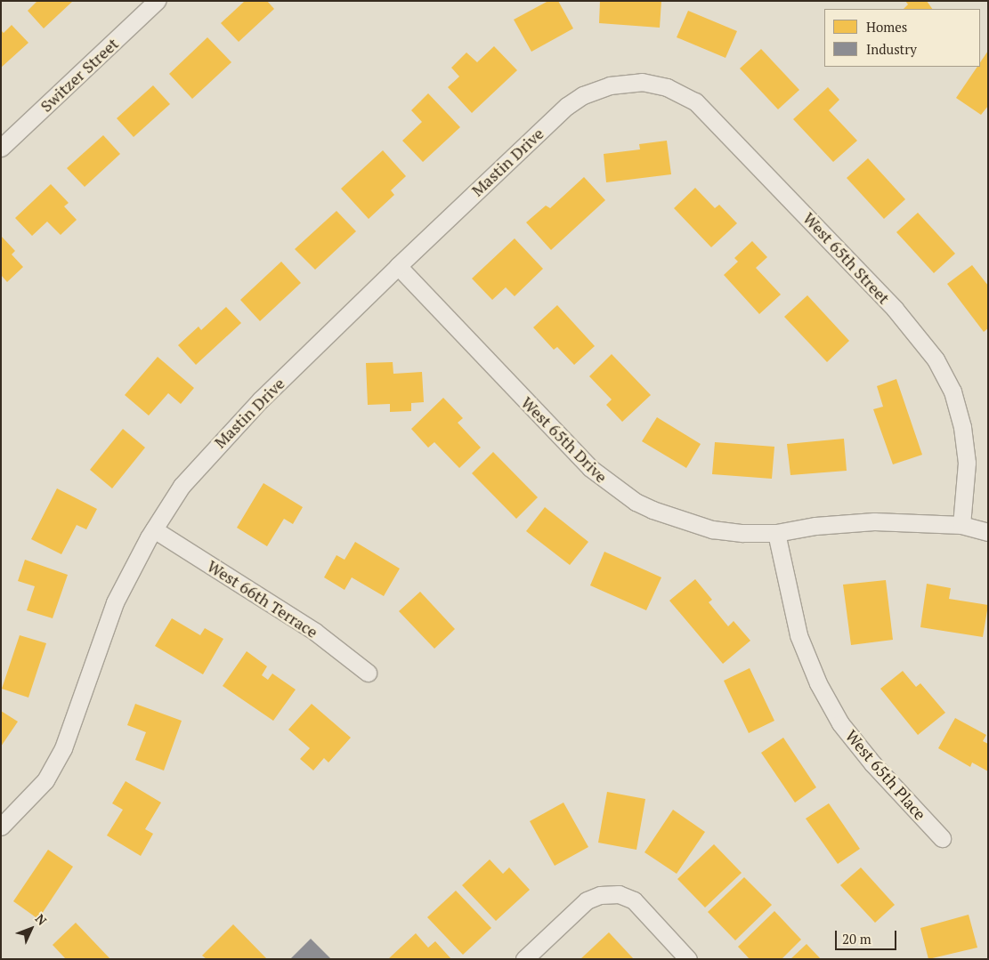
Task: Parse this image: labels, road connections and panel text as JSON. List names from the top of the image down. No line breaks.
{"streets":{"street":["Switzer Street","Mastin Drive","West 65th Street","West 65th Drive","West 66th Terrace","West 65th Place"]},"crossings":[["Mastin Drive","West 65th Street"],["Mastin Drive","West 65th Drive"],["Mastin Drive","West 66th Terrace"],["West 65th Street","West 65th Drive"],["West 65th Drive","West 65th Place"]],"legend":["Homes","Industry"],"scale_bar":"20 m","north":"top right"}
